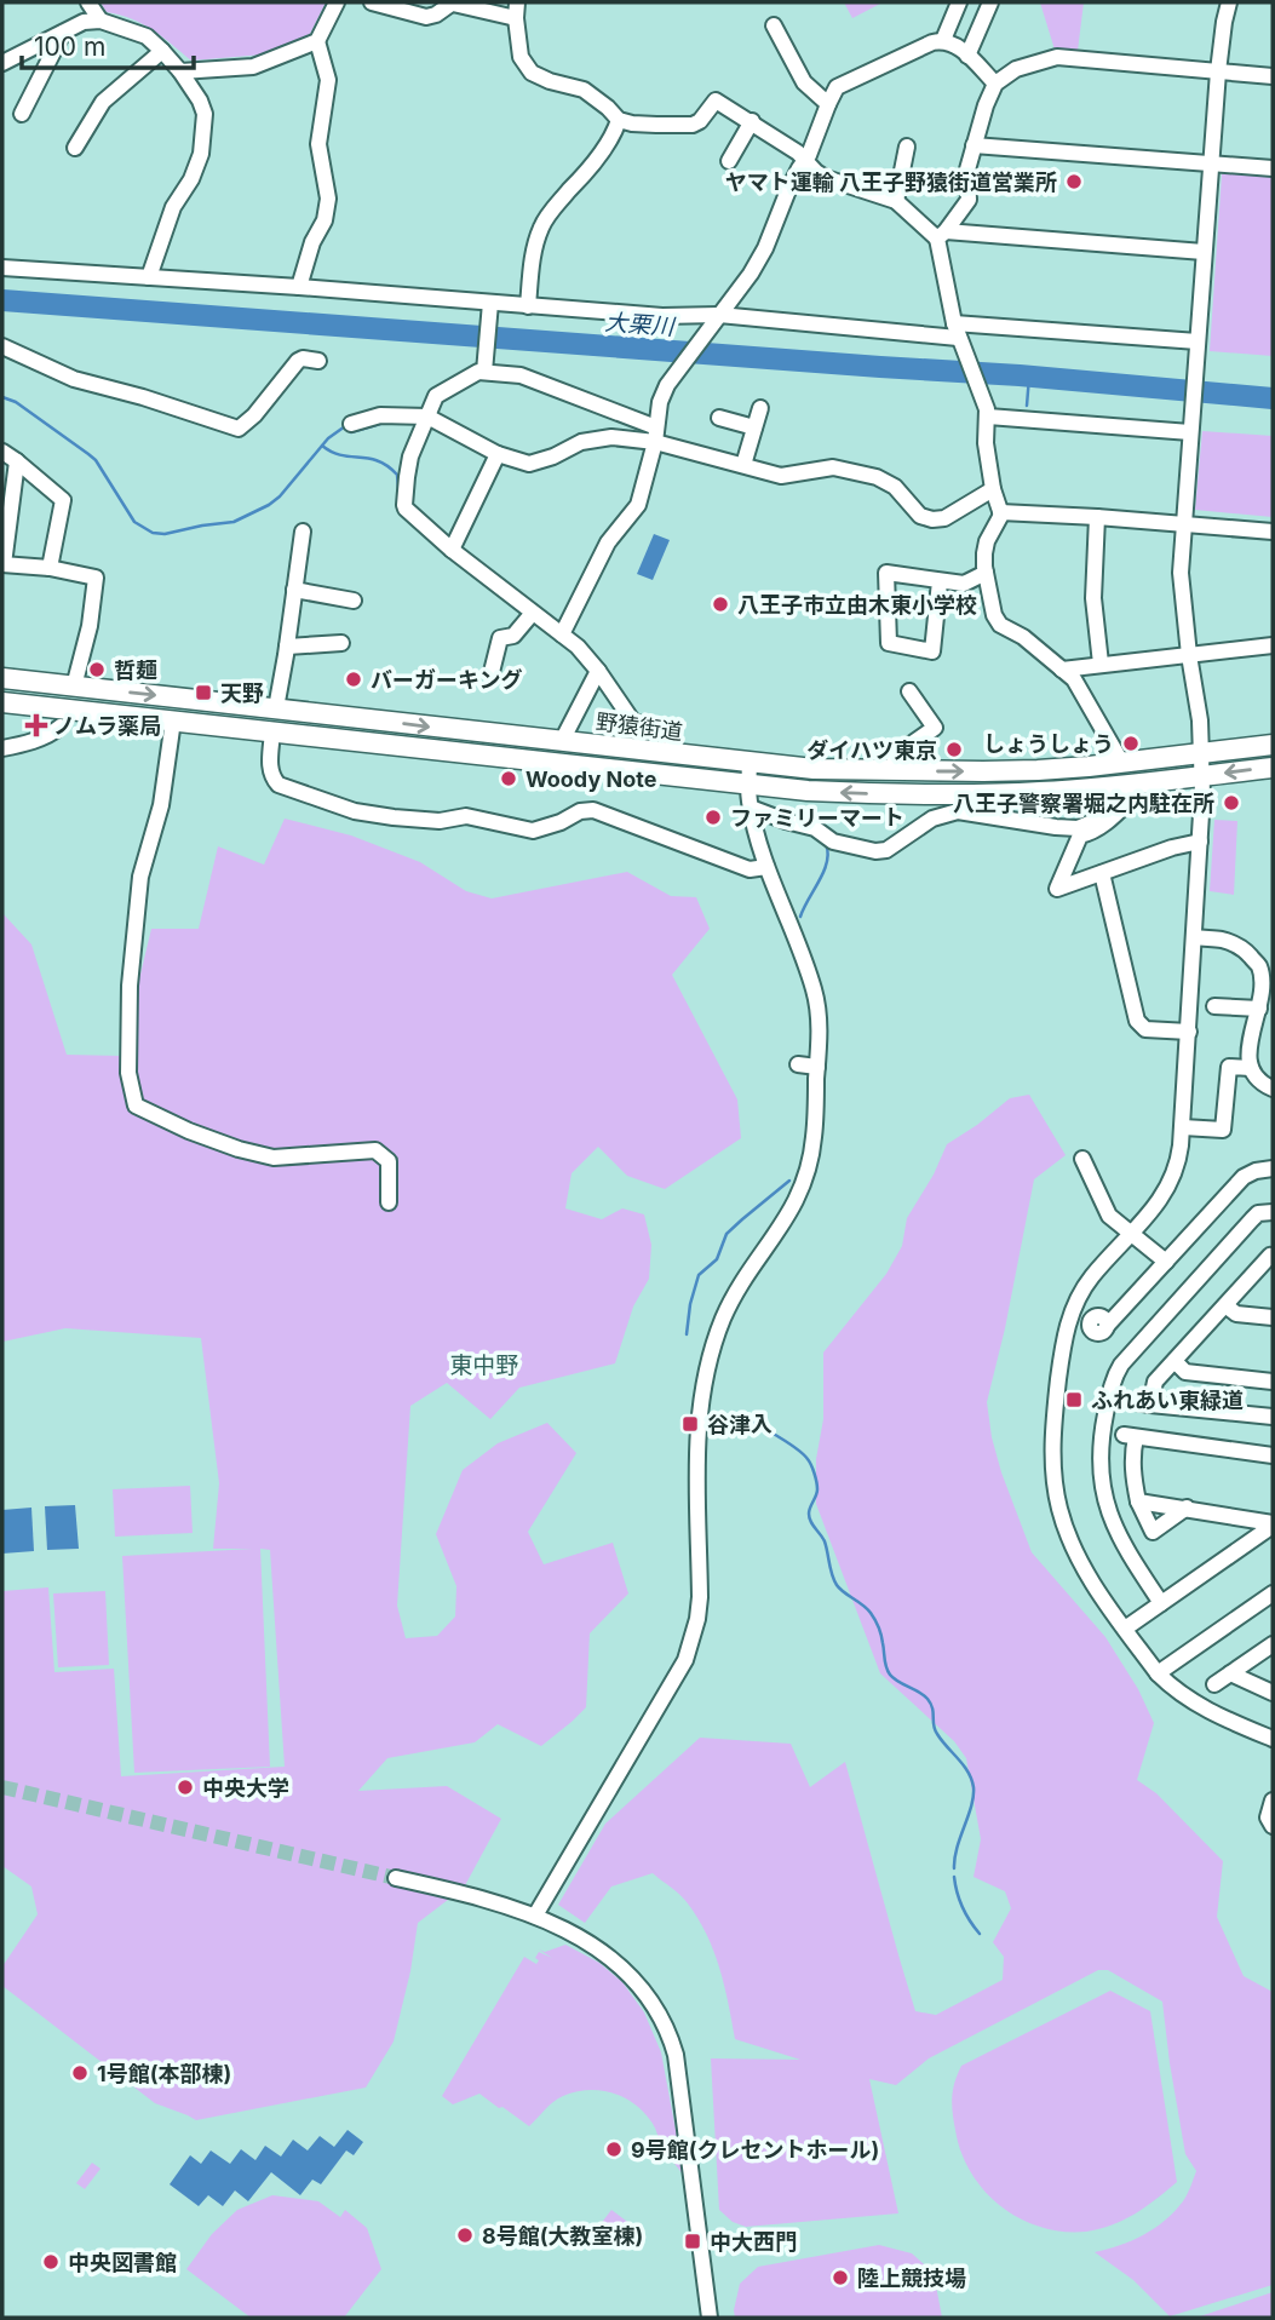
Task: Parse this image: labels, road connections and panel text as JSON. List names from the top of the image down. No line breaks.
{"streets":{"main road":["野猿街道"]},"districts":["東中野"],"water":["大栗川"],"places":{"other":["ヤマト運輸 八王子野猿街道営業所","八王子市立由木東小学校","哲麺","バーガーキング","しょうしょう","ダイハツ東京","Woody Note","八王子警察署堀之内駐在所","ファミリーマート","中央大学","1号館(本部棟)","9号館(クレセントホール)","8号館(大教室棟)","中央図書館","陸上競技場"],"transit":["天野","ふれあい東緑道","谷津入","中大西門"],"health":["ノムラ薬局"]},"scale_bar":"100 m"}
